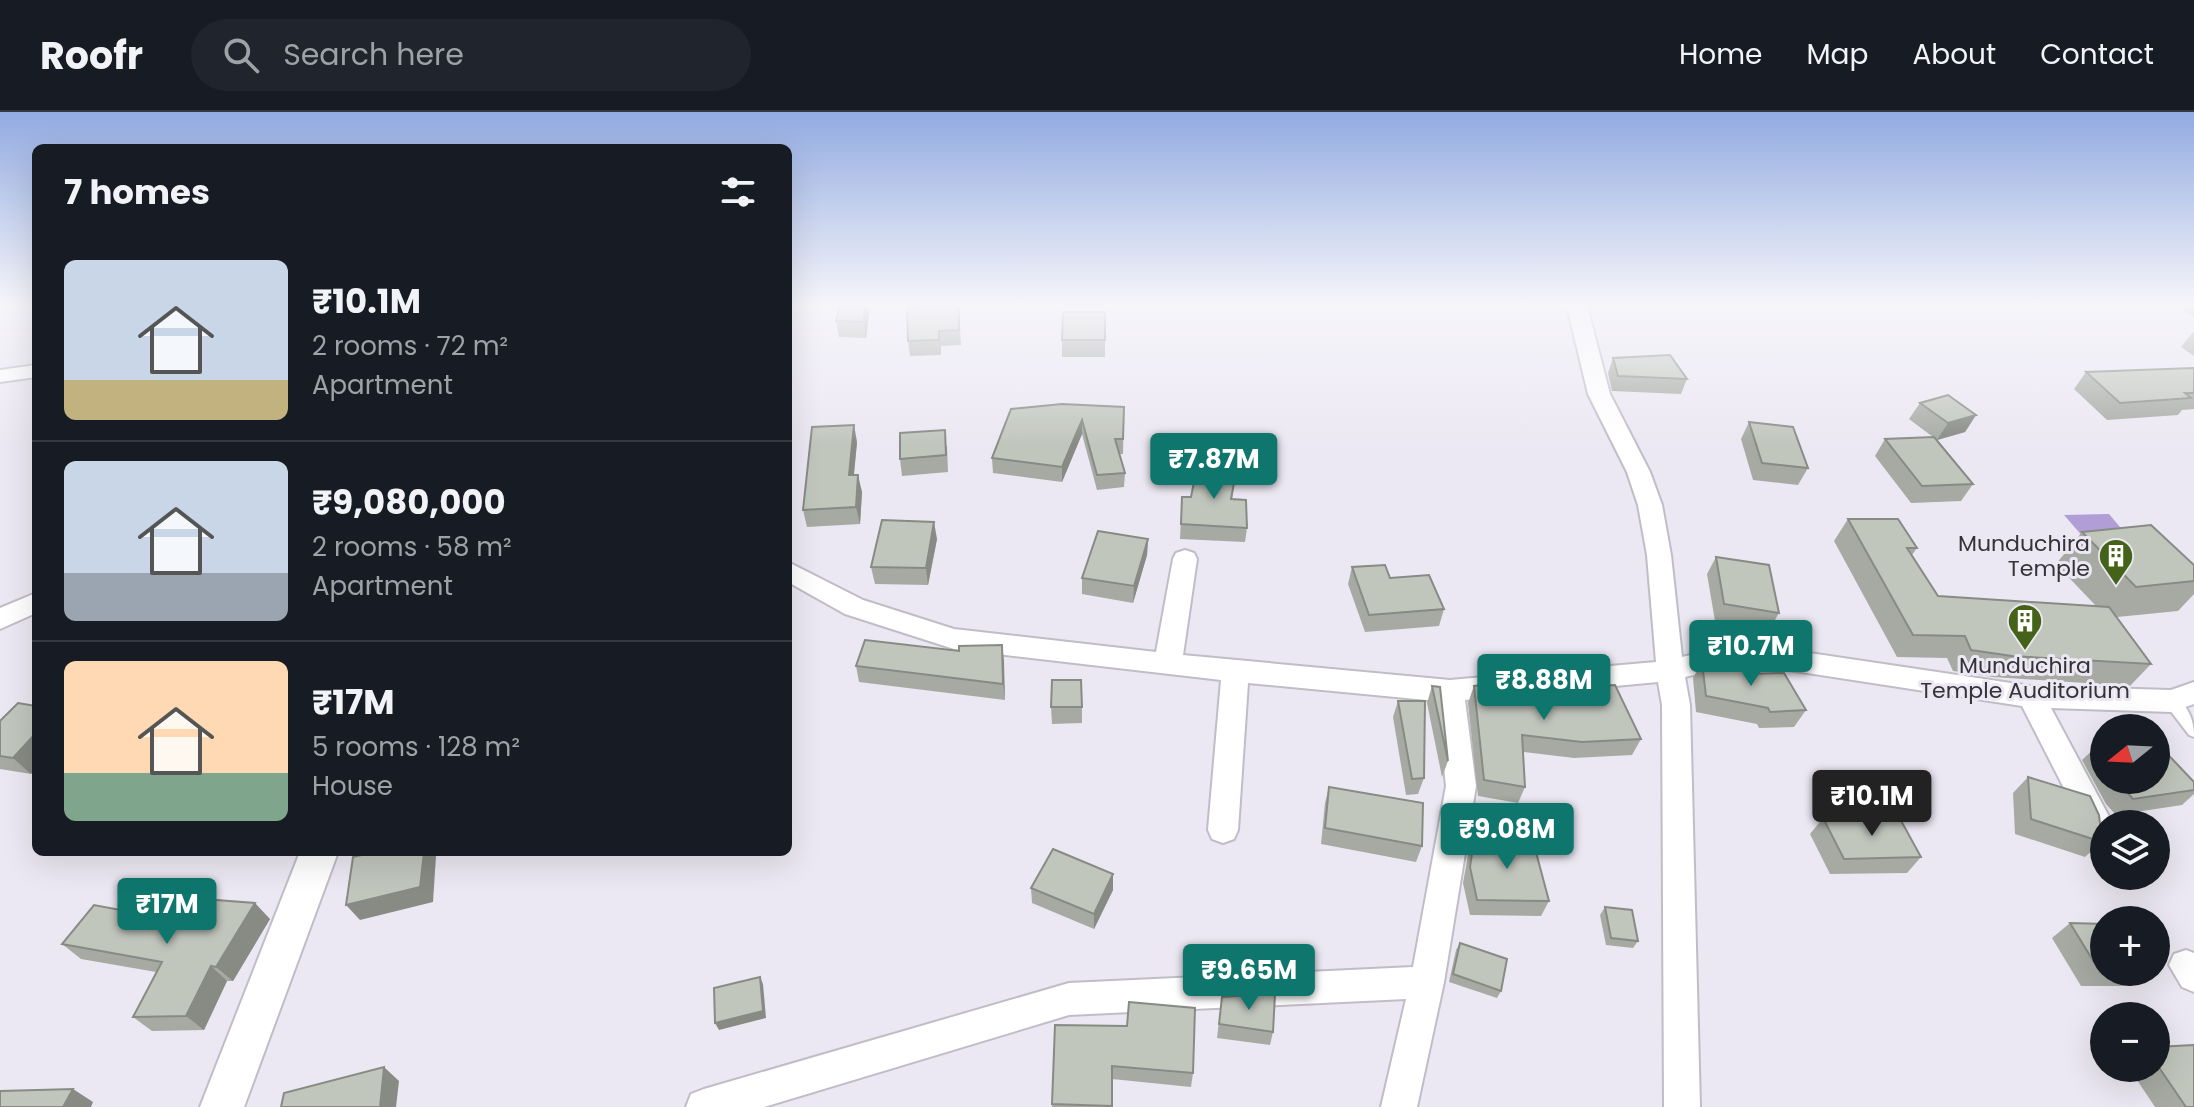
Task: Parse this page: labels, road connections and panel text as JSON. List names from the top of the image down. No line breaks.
{"places":{"building":["Munduchira Temple","Munduchira Temple Auditorium"]},"north":"left","page":{"header":"Roofr","search":"Search here","nav":["Home","Map","About","Contact"],"heading":"7 homes","list":[{"name":"₹10.1M","note":"2 rooms · 72 m² · Apartment"},{"name":"₹9,080,000","note":"2 rooms · 58 m² · Apartment"},{"name":"₹17M","note":"5 rooms · 128 m² · House"}],"price":["₹7.87M","₹10.7M","₹8.88M","₹10.1M","₹9.08M","₹17M","₹9.65M"],"map_buttons":["+","−"]}}
